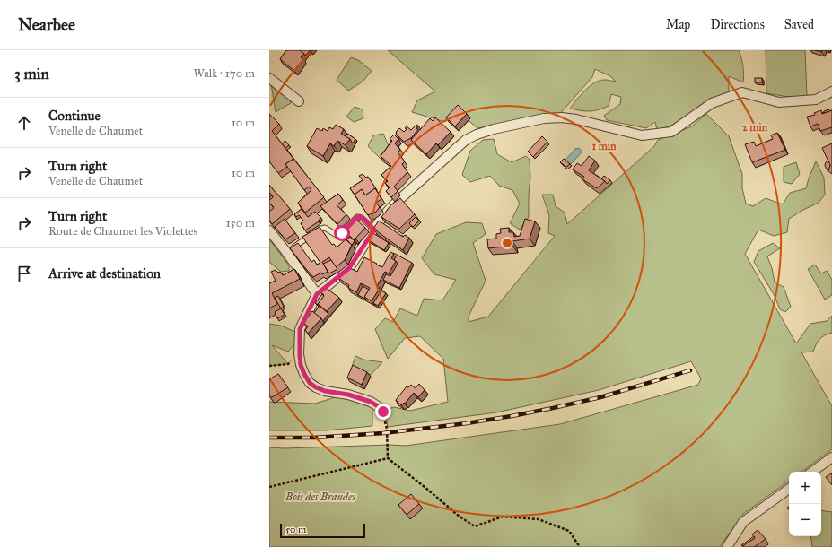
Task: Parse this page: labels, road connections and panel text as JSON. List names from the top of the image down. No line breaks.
{"parks":["Bois des Brandes"],"scale_bar":"50 m","page":{"header":"Nearbee","nav":["Map","Directions","Saved"],"heading":["3 min","Walk · 170 m"],"list":[["Continue","Venelle de Chaumet","10 m"],["Turn right","Venelle de Chaumet","10 m"],["Turn right","Route de Chaumet les Violettes","150 m"],"Arrive at destination"],"map_buttons":["+","−"],"scale":"50 m"},"rings":["2 min","1 min"]}
